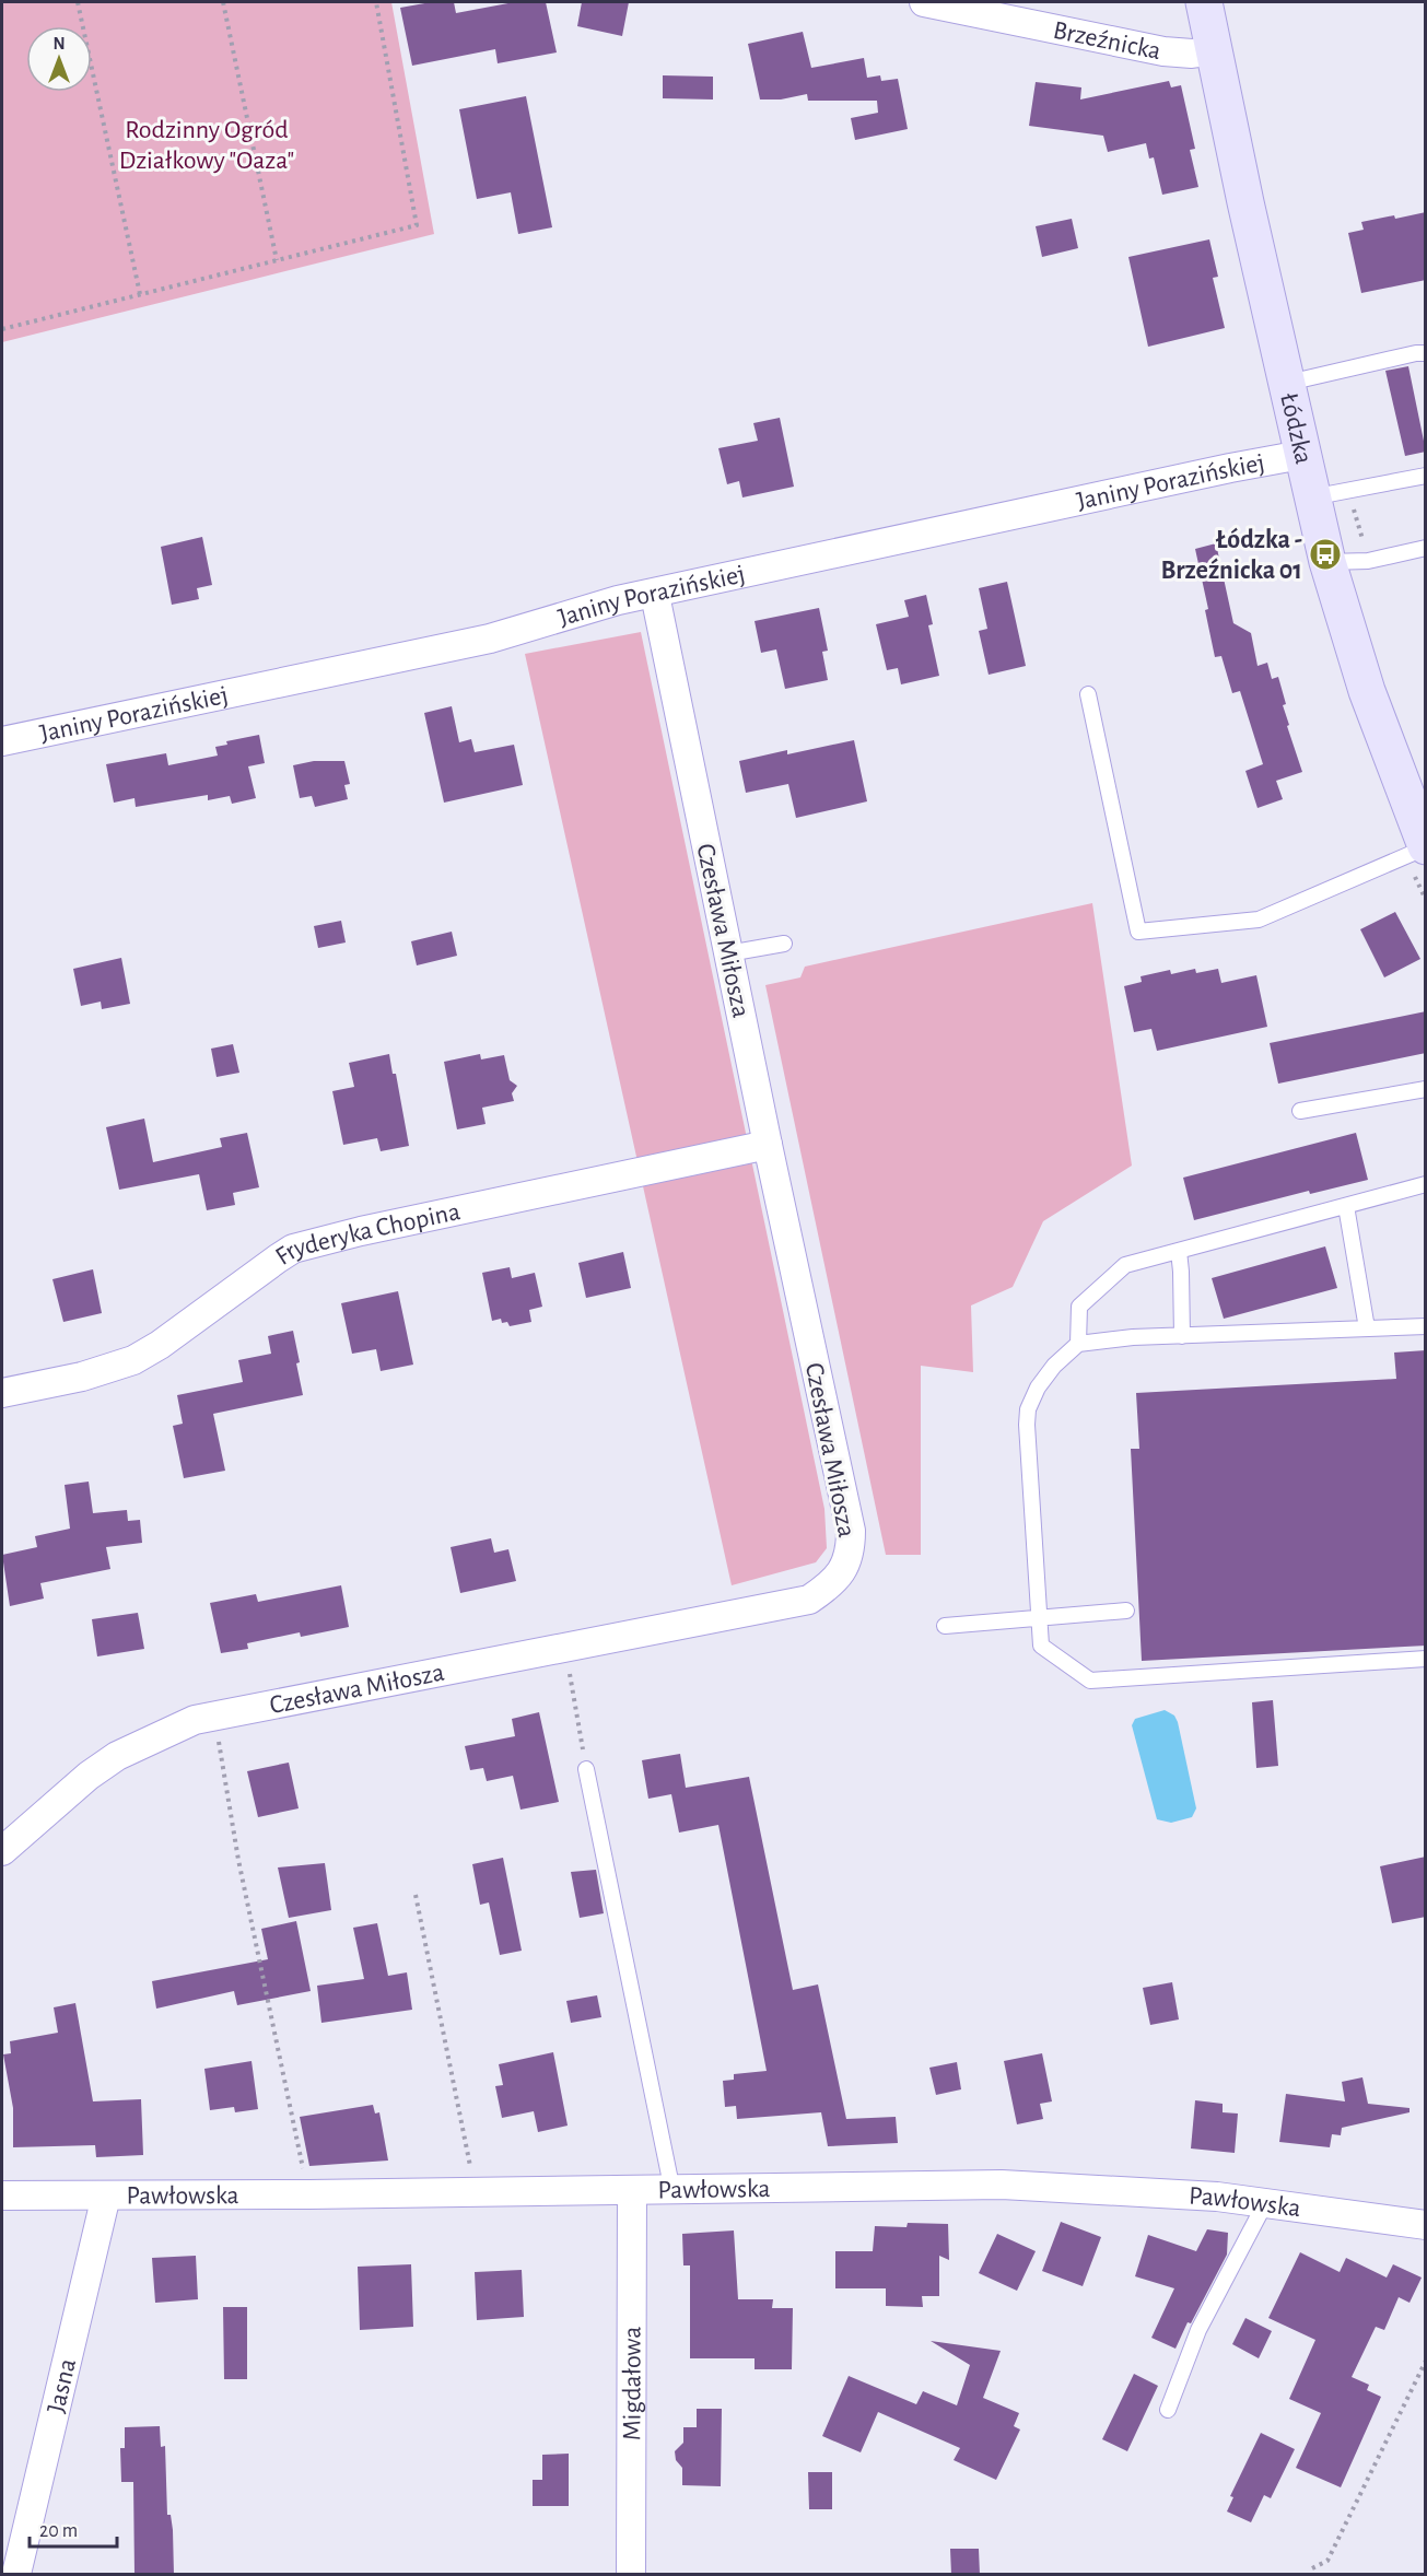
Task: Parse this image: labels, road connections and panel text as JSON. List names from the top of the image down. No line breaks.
{"streets":{"main road":["Łódzka"],"street":["Brzeźnicka","Janiny Porazińskiej","Czesława Miłosza","Fryderyka Chopina","Pawłowska","Migdałowa","Jasna"]},"crossings":[["Brzeźnicka","Łódzka"],["Łódzka","Janiny Porazińskiej"],["Janiny Porazińskiej","Czesława Miłosza"],["Czesława Miłosza","Fryderyka Chopina"],["Pawłowska","Migdałowa"],["Pawłowska","Jasna"]],"parks":["Rodzinny Ogród Działkowy \"Oaza\""],"places":{"bus stop":["Łódzka - Brzeźnicka 01"]},"scale_bar":"20 m","north":"top"}
